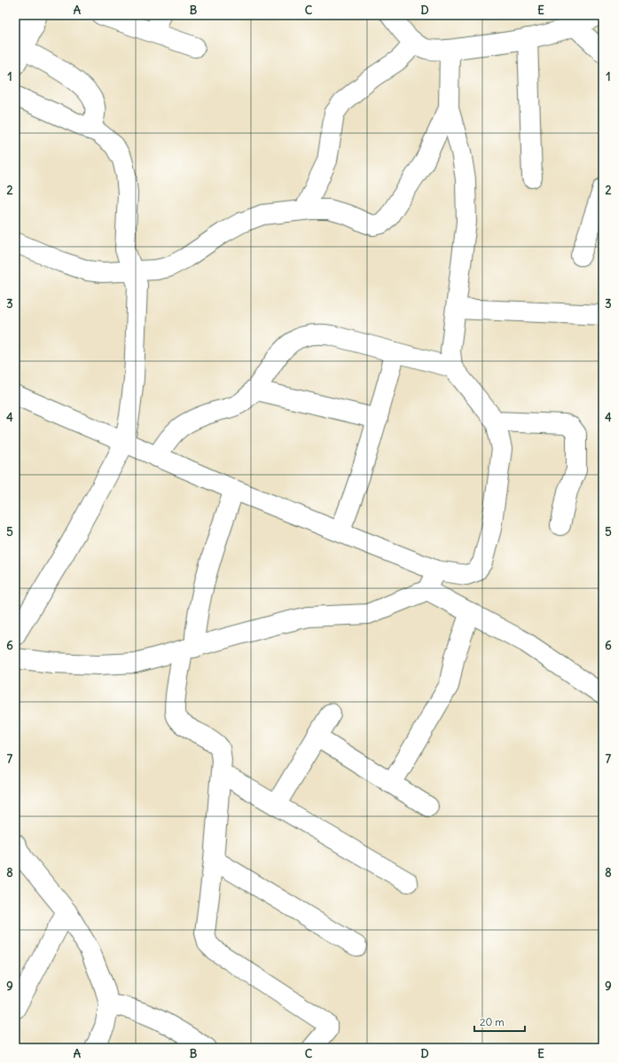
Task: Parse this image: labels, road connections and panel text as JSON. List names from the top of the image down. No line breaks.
{"scale_bar":"20 m","grid":{"columns":["A","B","C","D","E"],"rows":["1","2","3","4","5","6","7","8","9"]}}
